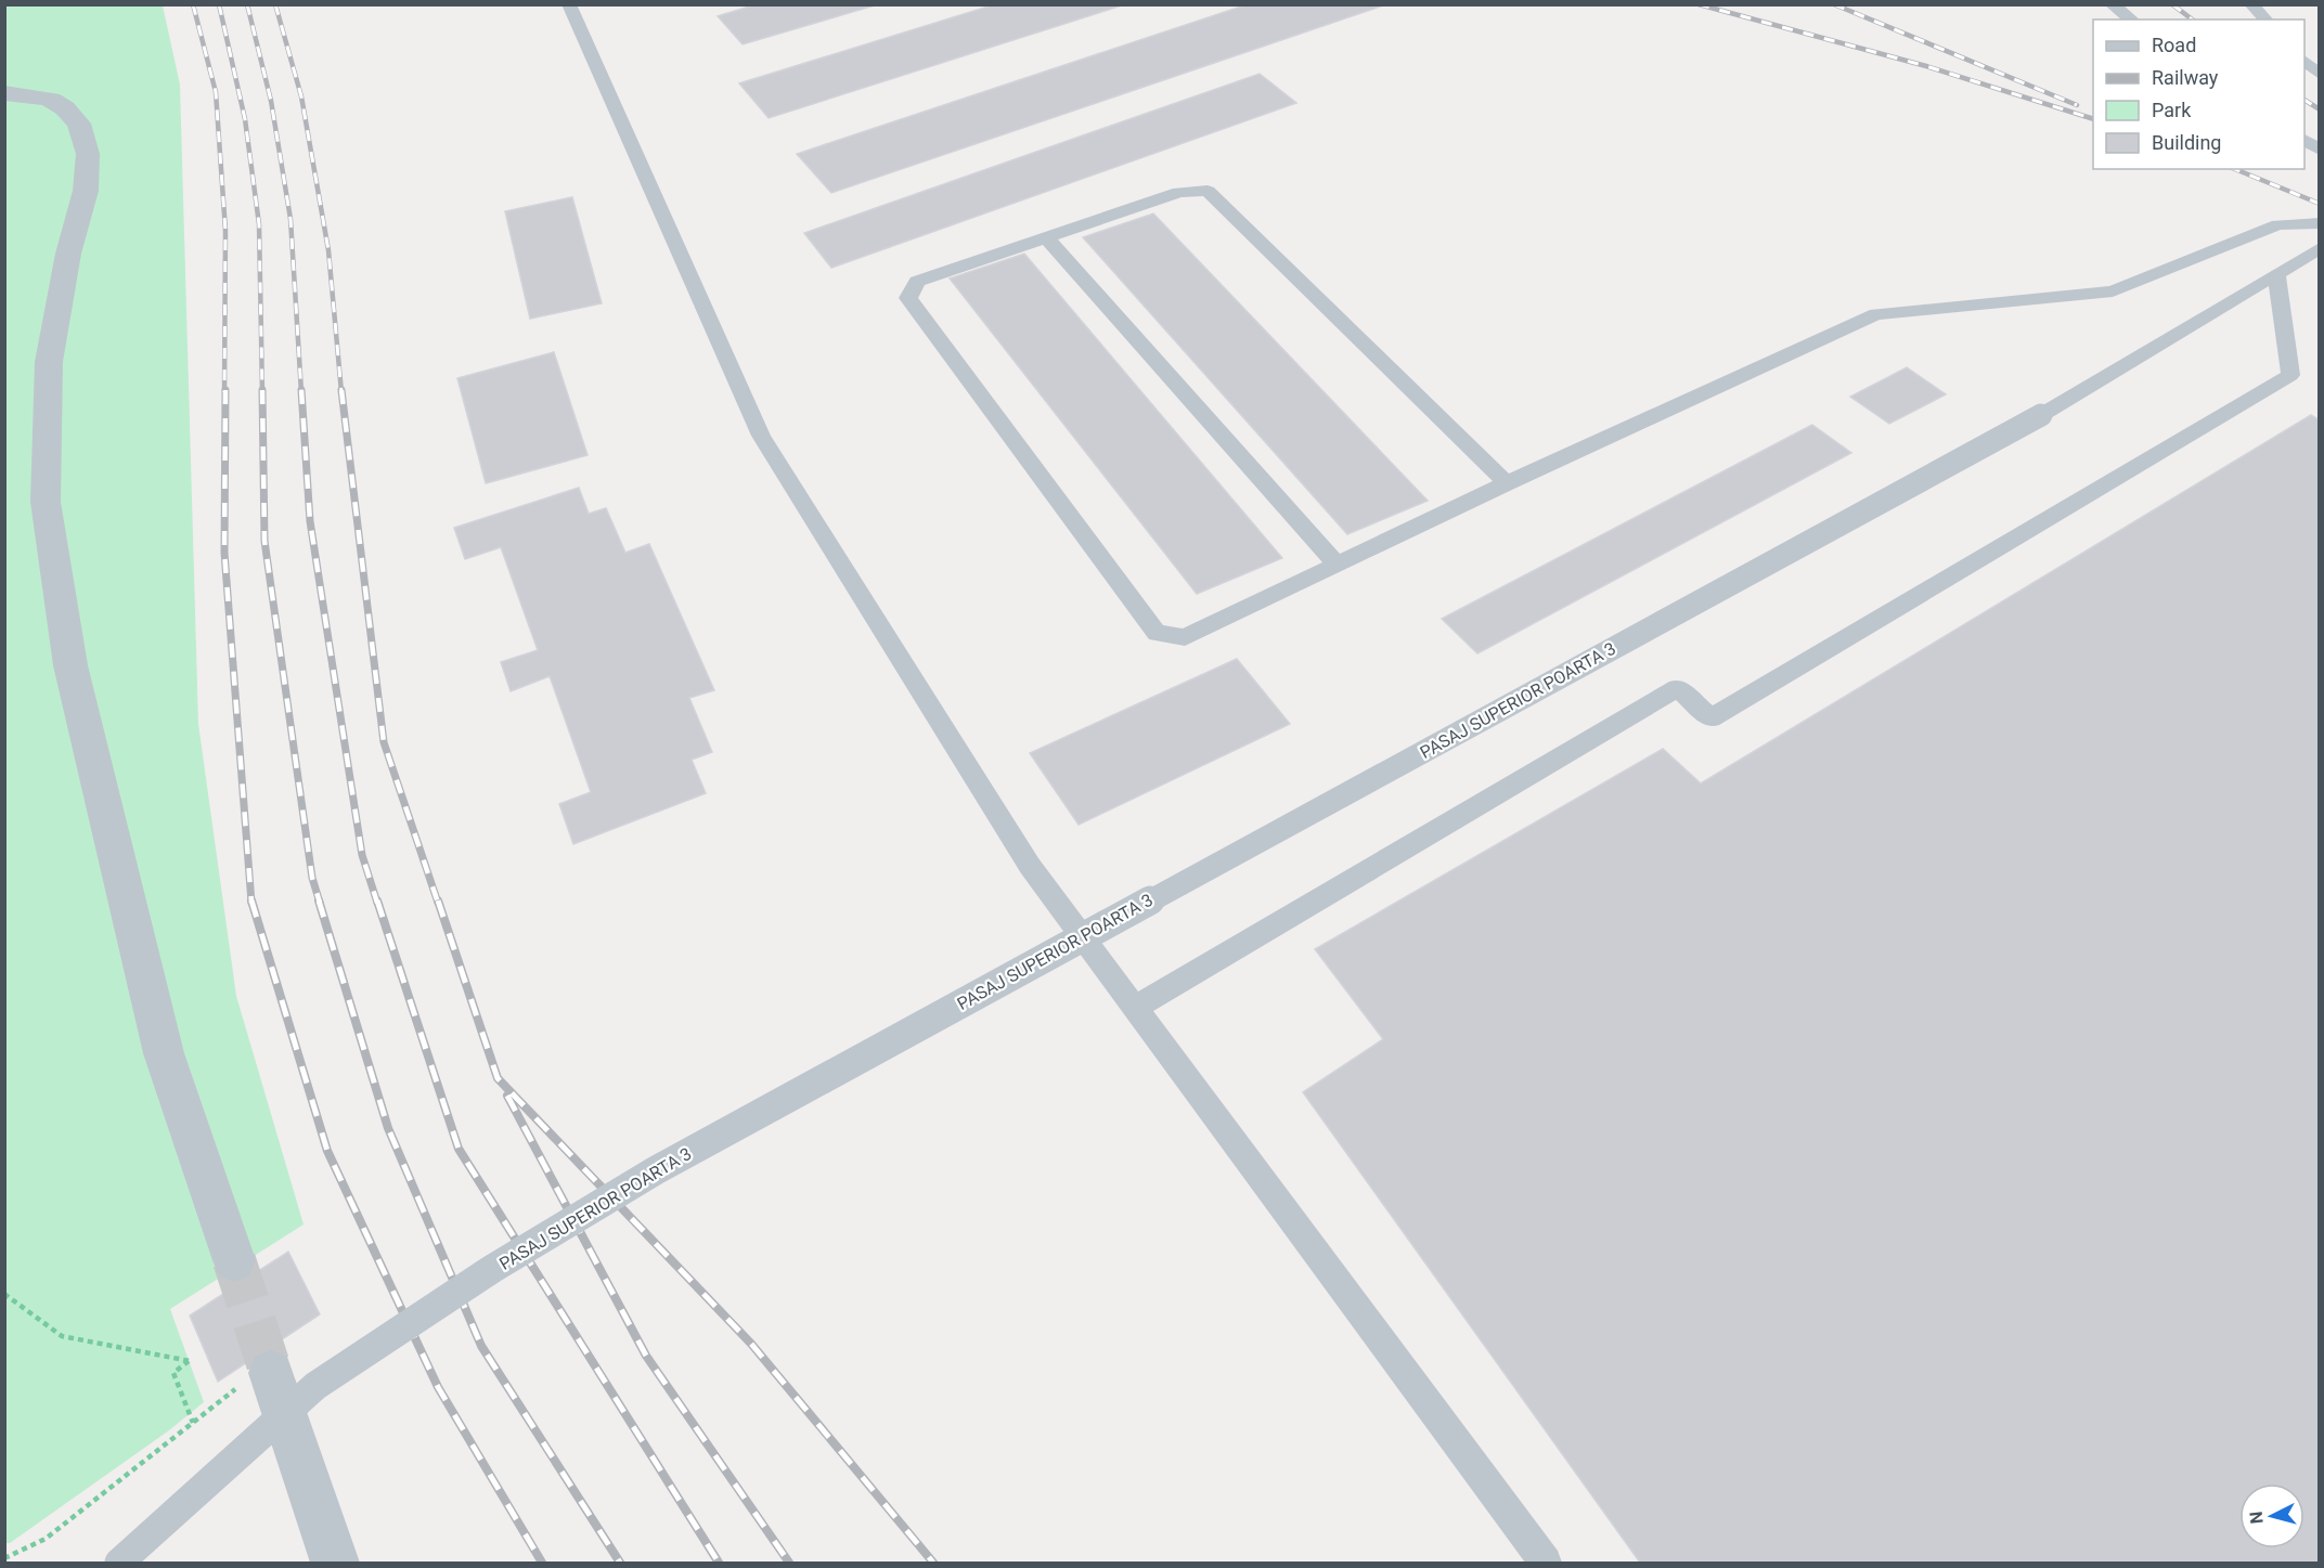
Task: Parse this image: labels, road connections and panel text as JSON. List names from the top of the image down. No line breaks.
{"streets":{"lane":["PASAJ SUPERIOR POARTA 3"]},"legend":["Road","Railway","Park","Building"],"north":"left"}
